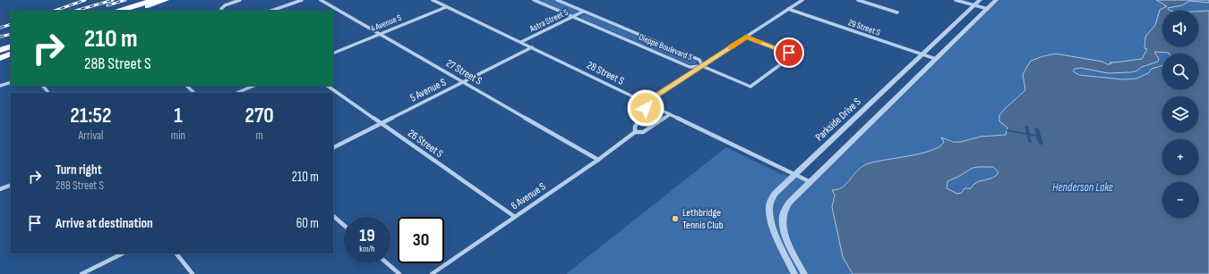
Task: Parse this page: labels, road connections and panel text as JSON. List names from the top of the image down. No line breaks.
{"streets":{"street":["Astra Street S","4 Avenue S","29 Street S","Dieppe Boulevard S","27 Street S","28 Street S","5 Avenue S","Parkside Drive S","26 Street S","6 Avenue S"]},"crossings":[["Astra Street S","Dieppe Boulevard S"],["Astra Street S","28 Street S"],["4 Avenue S","27 Street S"],["4 Avenue S","28 Street S"],["29 Street S","Parkside Drive S"],["27 Street S","5 Avenue S"],["27 Street S","6 Avenue S"],["28 Street S","5 Avenue S"],["28 Street S","Parkside Drive S"],["28 Street S","6 Avenue S"],["5 Avenue S","26 Street S"],["26 Street S","6 Avenue S"]],"water":["Henderson Lake"],"places":["Lethbridge Tennis Club"],"page":{"map_buttons":["+","−"],"turn":["210 m","28B Street S"],"eta":["21:52","Arrival","1","min","270","m"],"list":[{"name":"Turn right","note":"28B Street S","value":"210 m"},{"name":"Arrive at destination","value":"60 m"}],"speed":"19 km/h","limit":"30"}}
